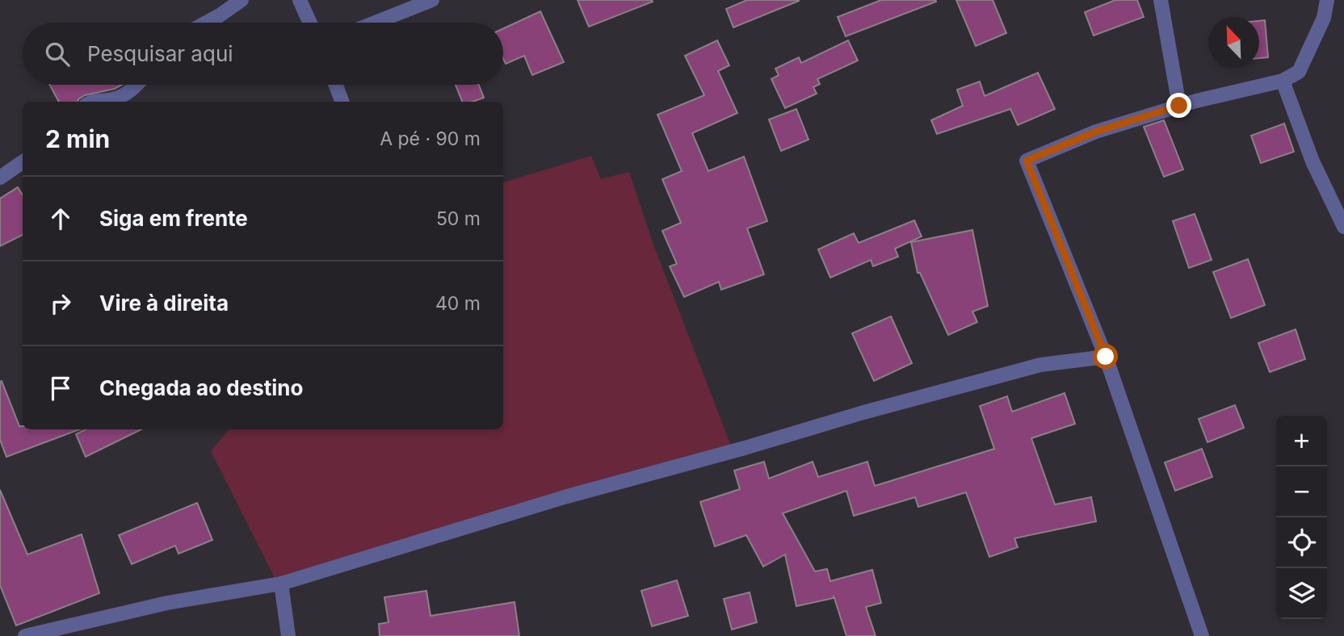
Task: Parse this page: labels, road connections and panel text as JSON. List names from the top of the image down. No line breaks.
{"north":"top left","page":{"search":"Pesquisar aqui","heading":["2 min","A pé · 90 m"],"list":[["Siga em frente","50 m"],["Vire à direita","40 m"],"Chegada ao destino"],"map_buttons":["+","−"]}}
